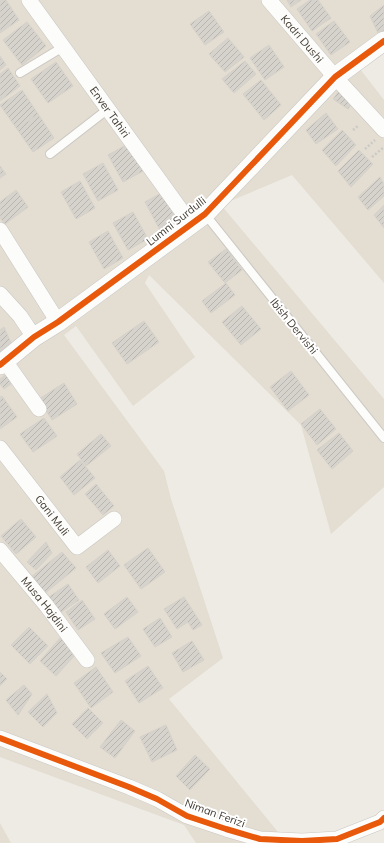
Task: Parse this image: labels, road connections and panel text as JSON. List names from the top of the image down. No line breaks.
{"streets":{"street":["Kadri Dushi","Enver Tahiri","Lumni Surdulli","Gani Muli","Musa Hajdini","Niman Ferizi"],"lane":["Ibish Dervishi"]},"crossings":[["Kadri Dushi","Lumni Surdulli"],["Enver Tahiri","Lumni Surdulli"],["Enver Tahiri","Ibish Dervishi"],["Lumni Surdulli","Ibish Dervishi"]]}
